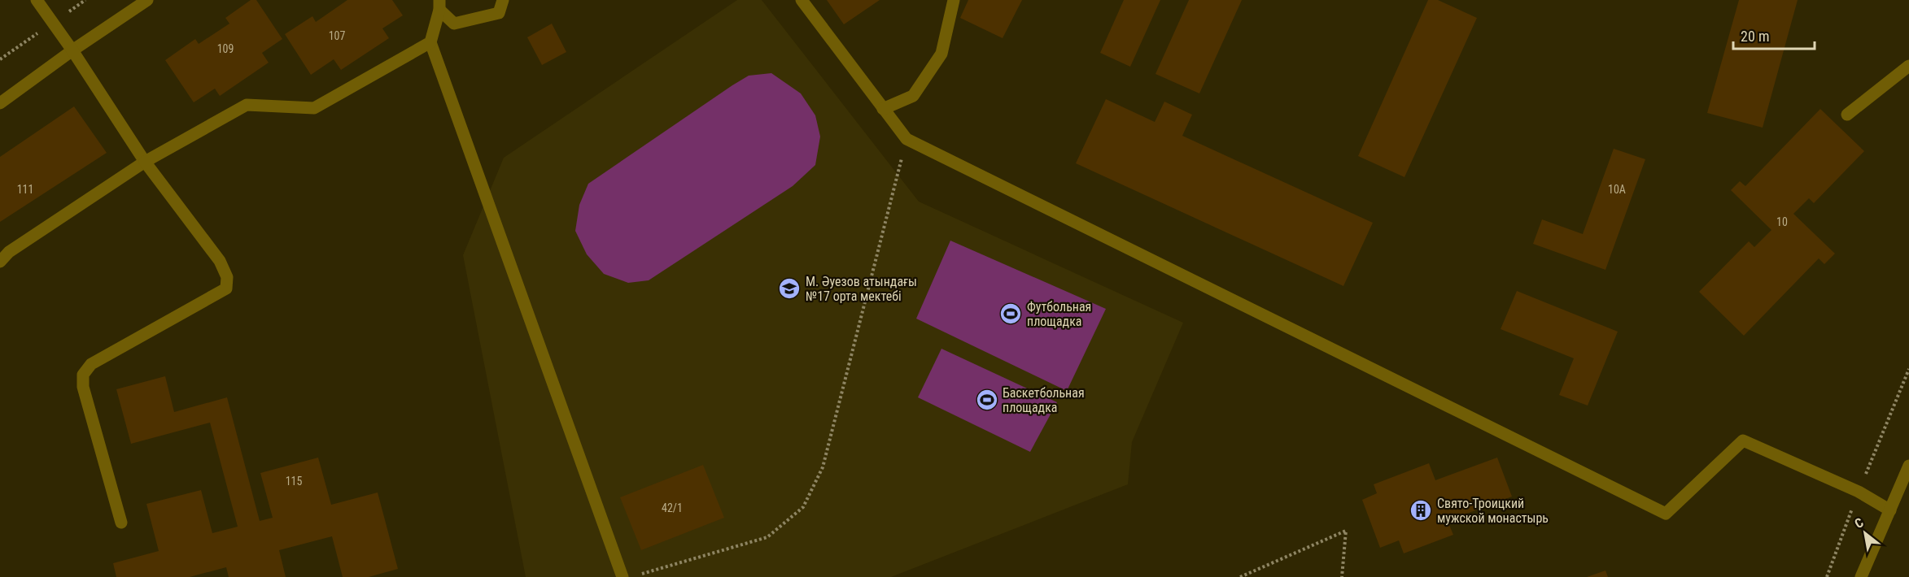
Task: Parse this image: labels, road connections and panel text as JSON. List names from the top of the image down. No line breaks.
{"places":{"school or university":["М. Әуезов атындағы №17 орта мектебі"],"sports":["Футбольная площадка","Баскетбольная площадка"],"building":["Свято-Троицкий мужской монастырь"]},"house_numbers":["107","109","111","10А","10","115","42/1"],"scale_bar":"20 m","north":"top left"}
